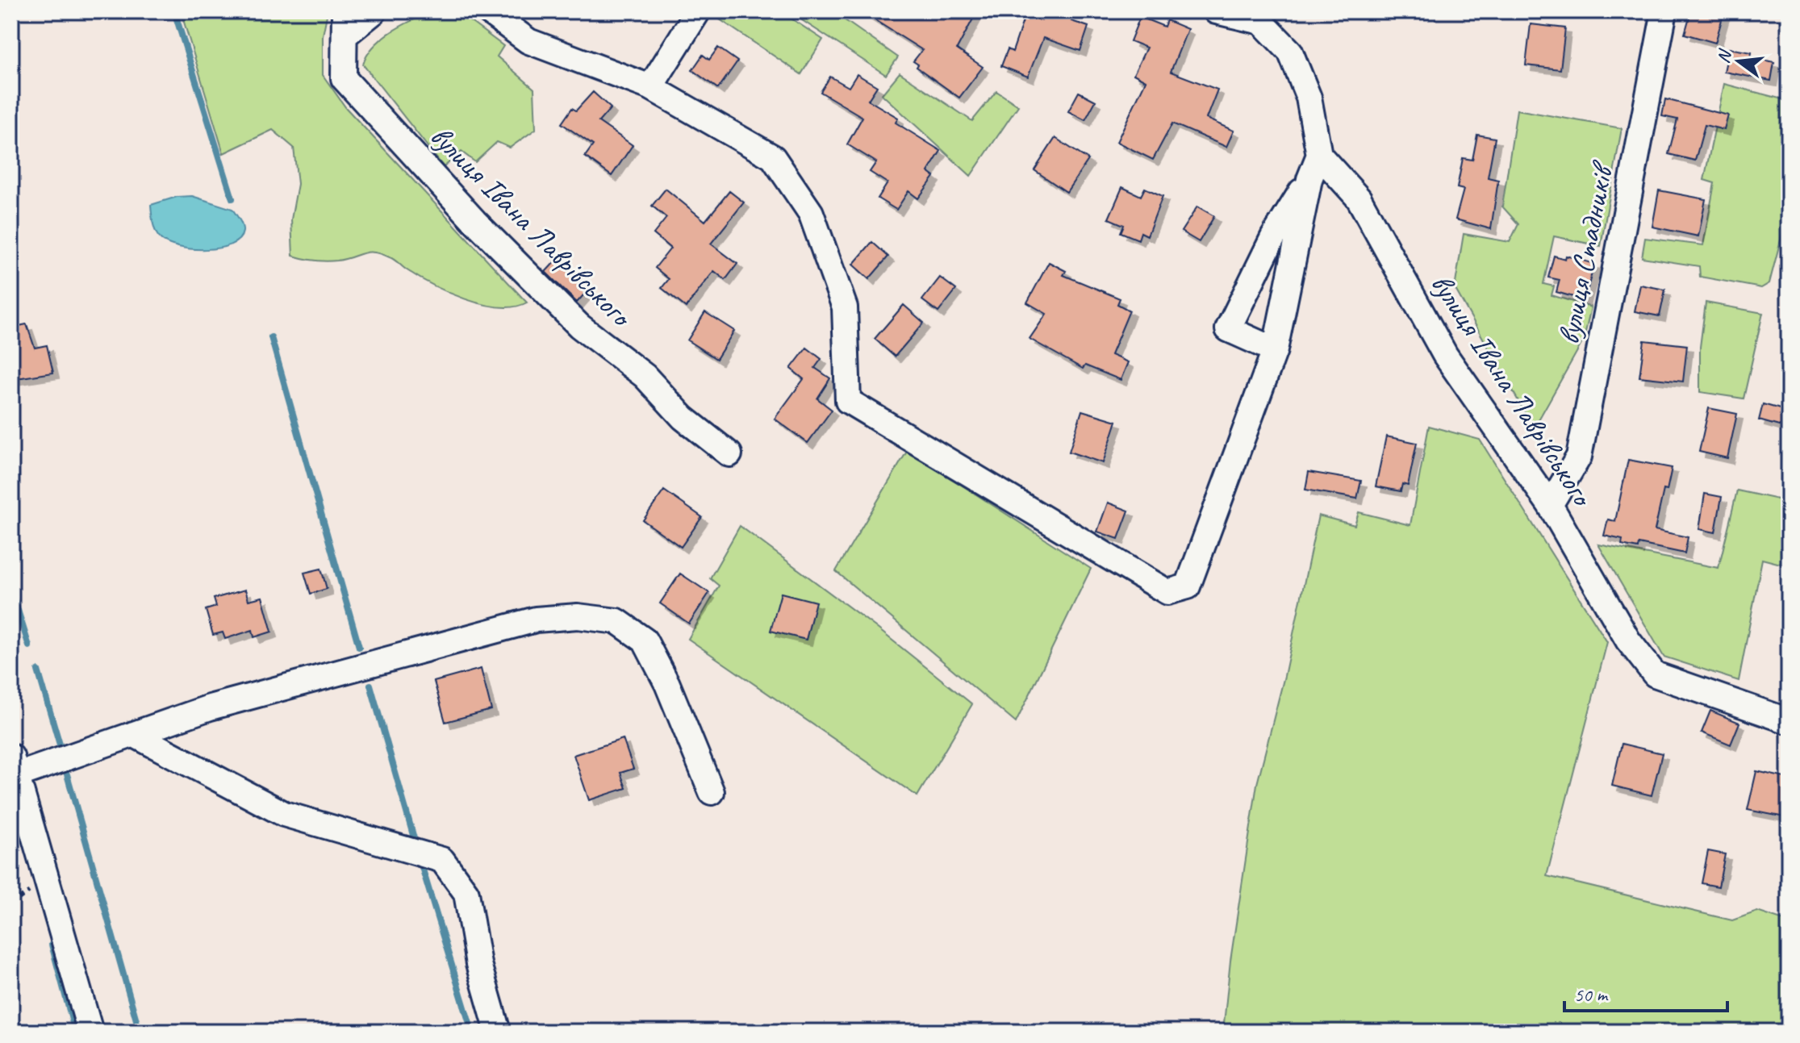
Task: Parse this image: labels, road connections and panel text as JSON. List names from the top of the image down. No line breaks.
{"streets":{"street":["вулиця Івана Лаврівського","вулиця Стадників"]},"crossings":[["вулиця Івана Лаврівського","вулиця Стадників"]],"scale_bar":"50 m","north":"left"}
